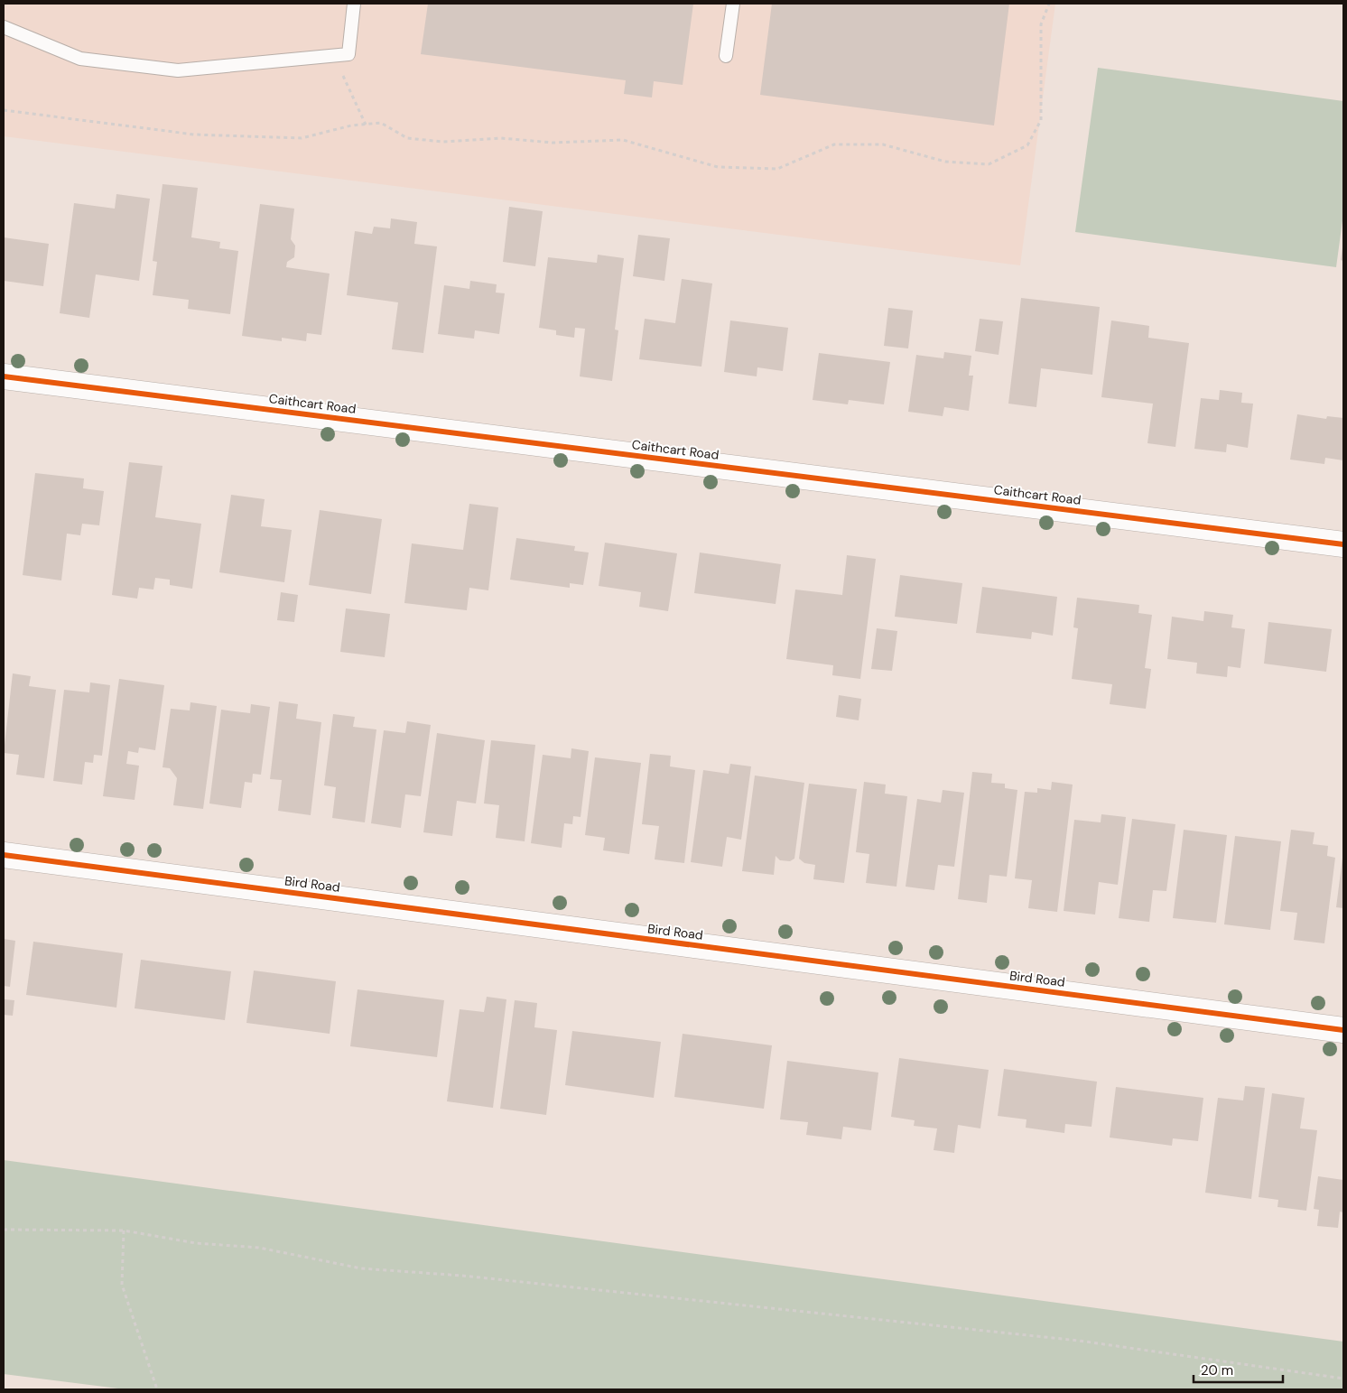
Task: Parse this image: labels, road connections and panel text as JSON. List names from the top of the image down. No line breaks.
{"streets":{"street":["Caithcart Road","Bird Road"]},"scale_bar":"20 m"}
